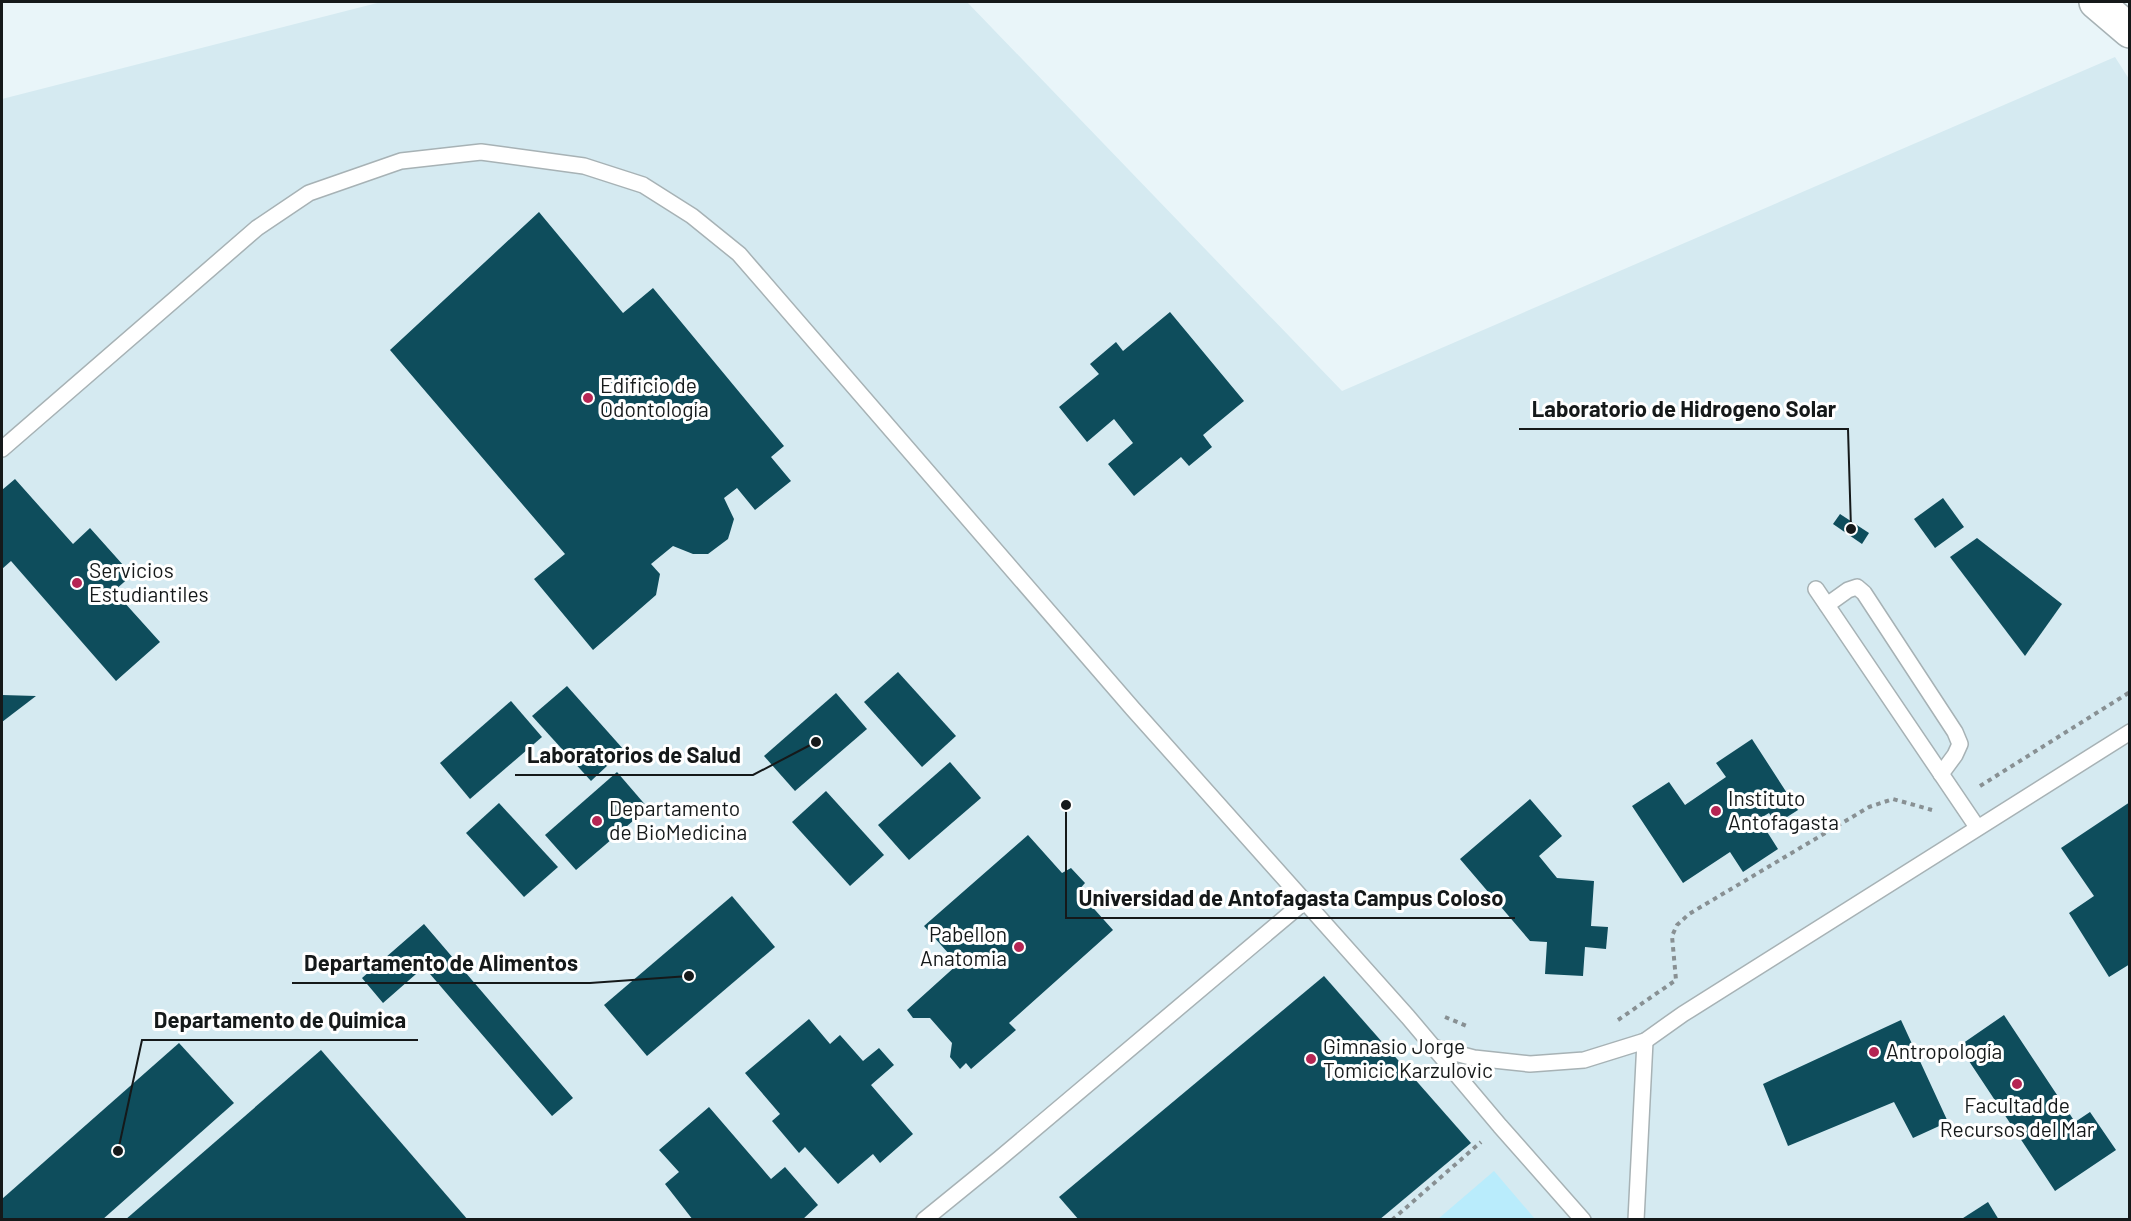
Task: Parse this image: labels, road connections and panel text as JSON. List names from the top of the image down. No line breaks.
{"places":["Edificio de Odontología","Laboratorio de Hidrogeno Solar","Servicios Estudiantiles","Laboratorios de Salud","Universidad de Antofagasta Campus Coloso","Instituto Antofagasta","Departamento de BioMedicina","Pabellon Anatomia","Departamento de Alimentos","Antropología","Gimnasio Jorge Tomicic Karzulovic","Facultad de Recursos del Mar","Departamento de Quimica"]}
